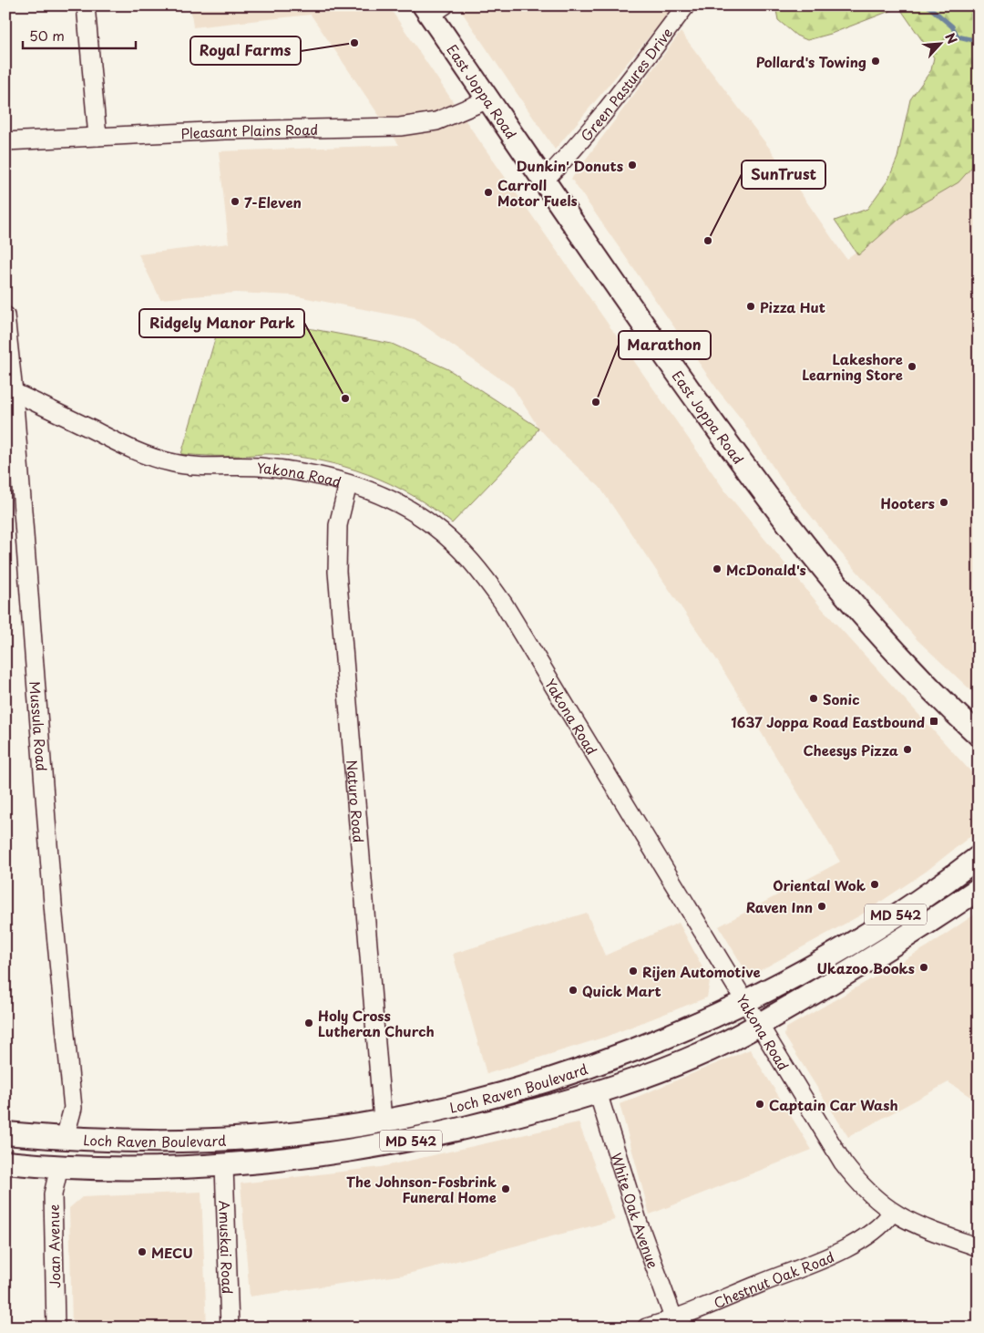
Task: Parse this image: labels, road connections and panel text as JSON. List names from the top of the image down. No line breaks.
{"streets":{"main road":["East Joppa Road","MD 542","Loch Raven Boulevard"],"street":["Green Pastures Drive","Pleasant Plains Road","Yakona Road","Mussula Road","Naturo Road","White Oak Avenue","Joan Avenue","Amuskai Road","Chestnut Oak Road"]},"crossings":[["Green Pastures Drive","East Joppa Road"],["East Joppa Road","Pleasant Plains Road"],["Yakona Road","Mussula Road"],["Yakona Road","Naturo Road"],["Yakona Road","Loch Raven Boulevard"],["Yakona Road","Chestnut Oak Road"],["Mussula Road","Loch Raven Boulevard"],["Naturo Road","Loch Raven Boulevard"],["Loch Raven Boulevard","White Oak Avenue"],["Loch Raven Boulevard","Joan Avenue"],["Loch Raven Boulevard","Amuskai Road"],["White Oak Avenue","Chestnut Oak Road"]],"places":{"other":["Royal Farms","Pollard's Towing","Dunkin' Donuts","Carroll Motor Fuels","7-Eleven","SunTrust","Pizza Hut","Lakeshore Learning Store","Ridgely Manor Park","Marathon","Hooters","McDonald's","Sonic","Cheesys Pizza","Oriental Wok","Raven Inn","Ukazoo Books","Rijen Automotive","Quick Mart","Holy Cross Lutheran Church","Captain Car Wash","The Johnson-Fosbrink Funeral Home","MECU"],"transit":["1637 Joppa Road Eastbound"]},"scale_bar":"50 m","north":"top right"}
